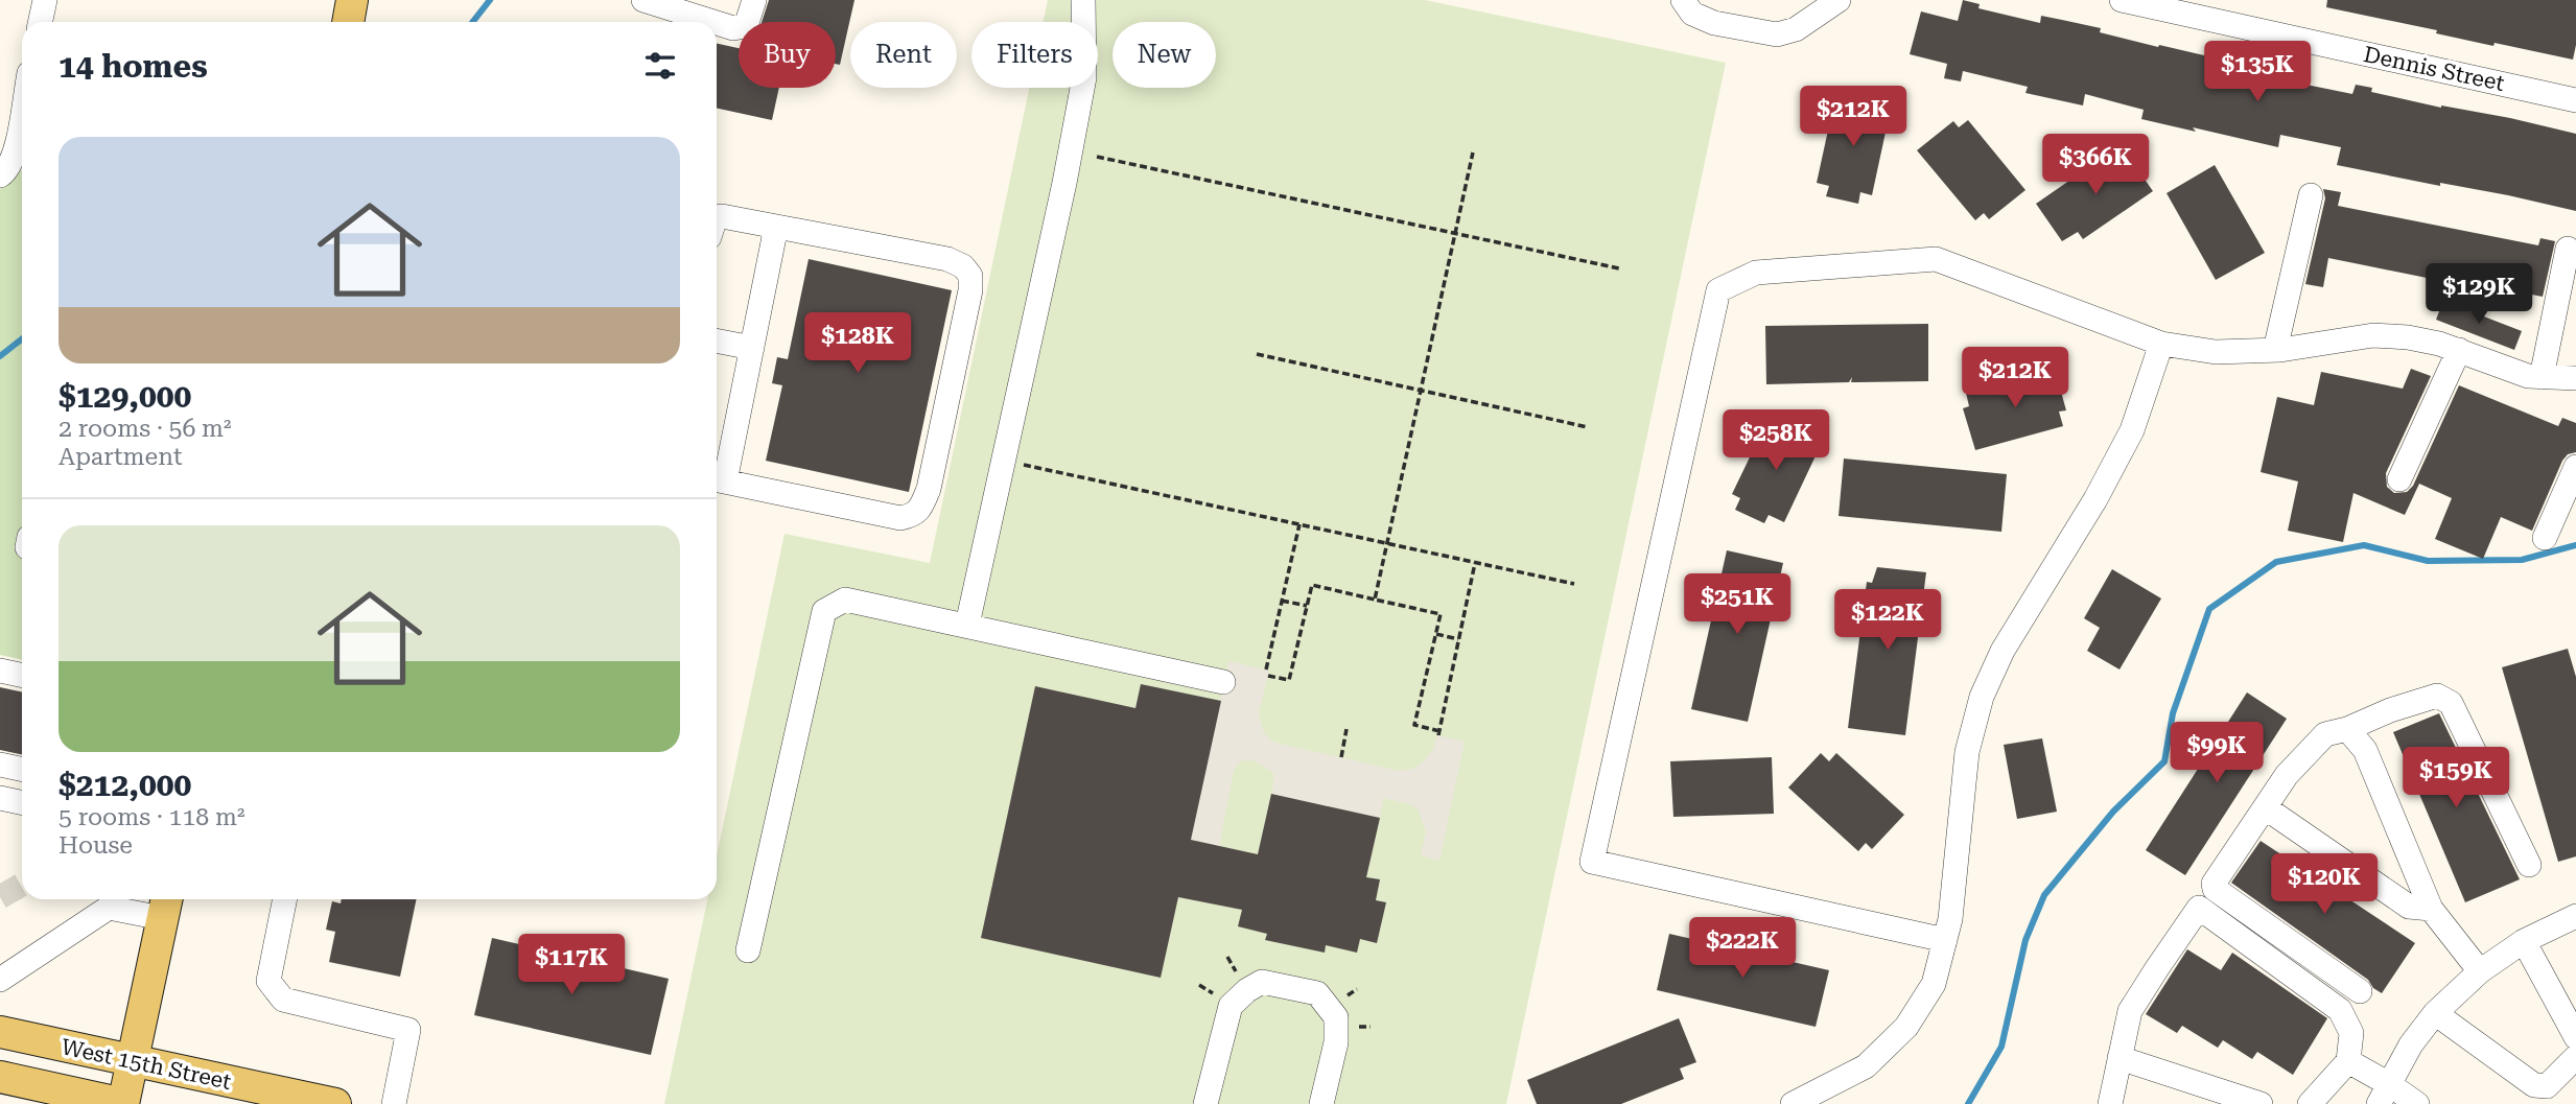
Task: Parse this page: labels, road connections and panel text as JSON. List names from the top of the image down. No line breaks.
{"streets":{"main road":["West 15th Street"],"street":["Dennis Street"]},"page":{"chip":["Buy","Rent","Filters","New"],"heading":"14 homes","price":["$135K","$212K","$366K","$129K","$128K","$212K","$258K","$251K","$122K","$99K","$159K","$120K","$222K","$117K"],"list":[{"name":"$129,000","note":"2 rooms · 56 m² · Apartment"},{"name":"$212,000","note":"5 rooms · 118 m² · House"}]}}
